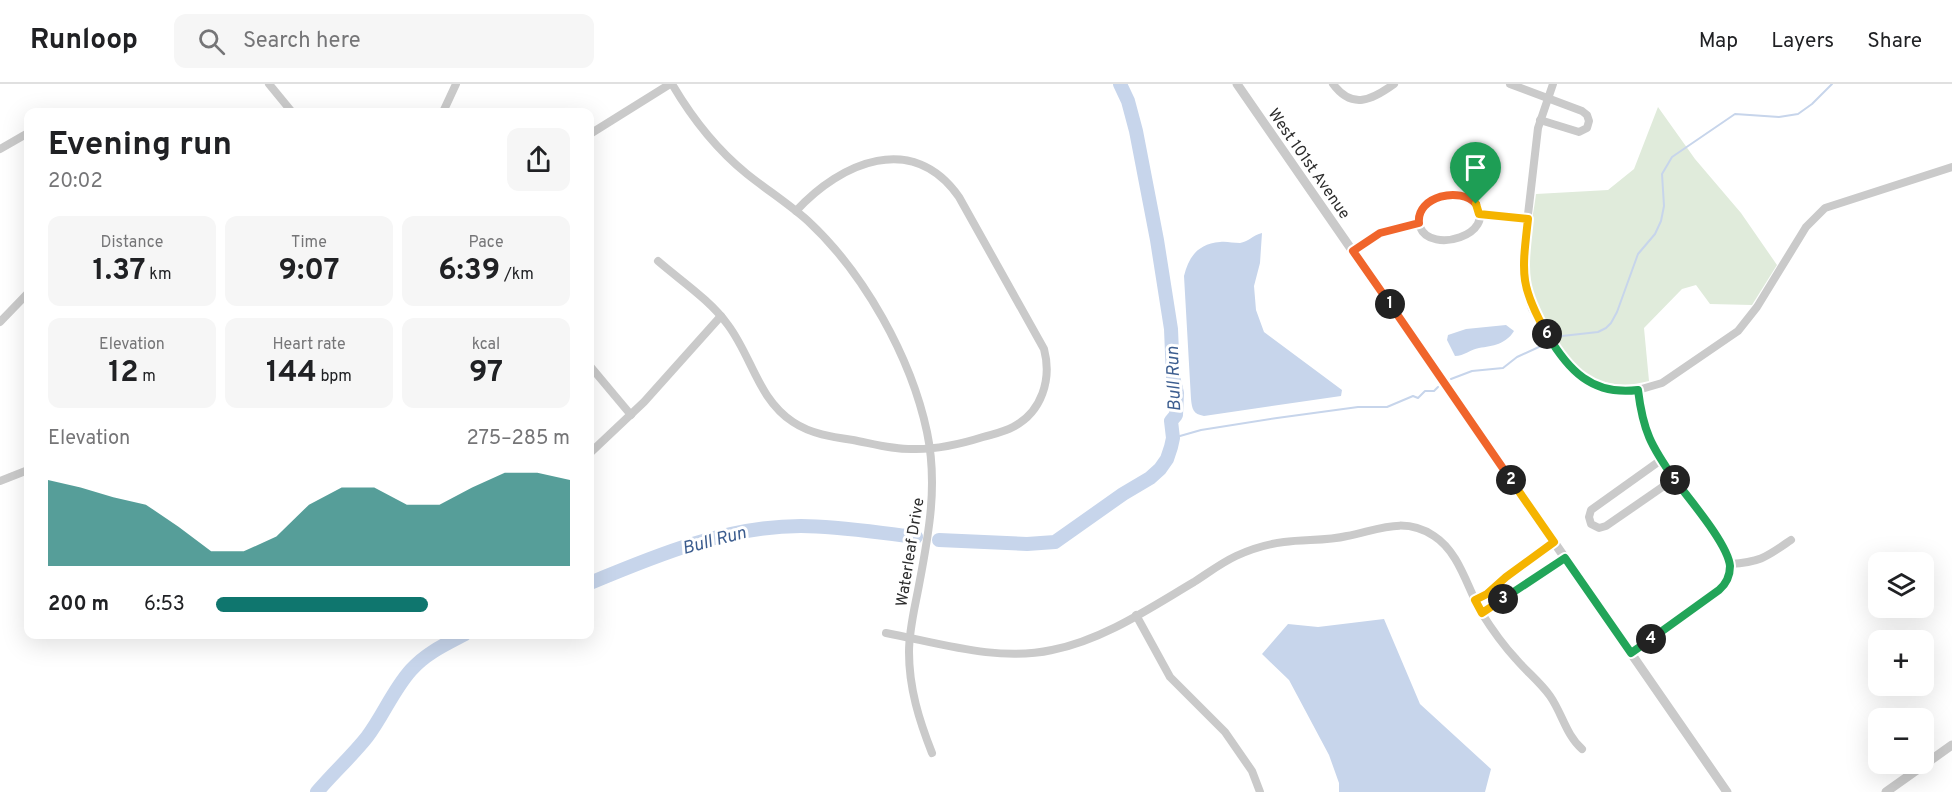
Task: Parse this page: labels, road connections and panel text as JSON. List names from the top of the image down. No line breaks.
{"streets":{"street":["West 101st Avenue","Waterleaf Drive"]},"water":["Bull Run"],"page":{"header":"Runloop","search":"Search here","nav":["Map","Layers","Share"],"heading":["Evening run","20:02"],"stats":[["Distance","1.37 km"],["Time","9:07"],["Pace","6:39 /km"],["Elevation","12 m"],["Heart rate","144 bpm"],["kcal","97"]],"pins":["1","6","2","5","3","4"],"chart":["Elevation","275–285 m"],"map_buttons":["+","−"],"list":[{"name":"200 m","note":"6:53"}]}}
